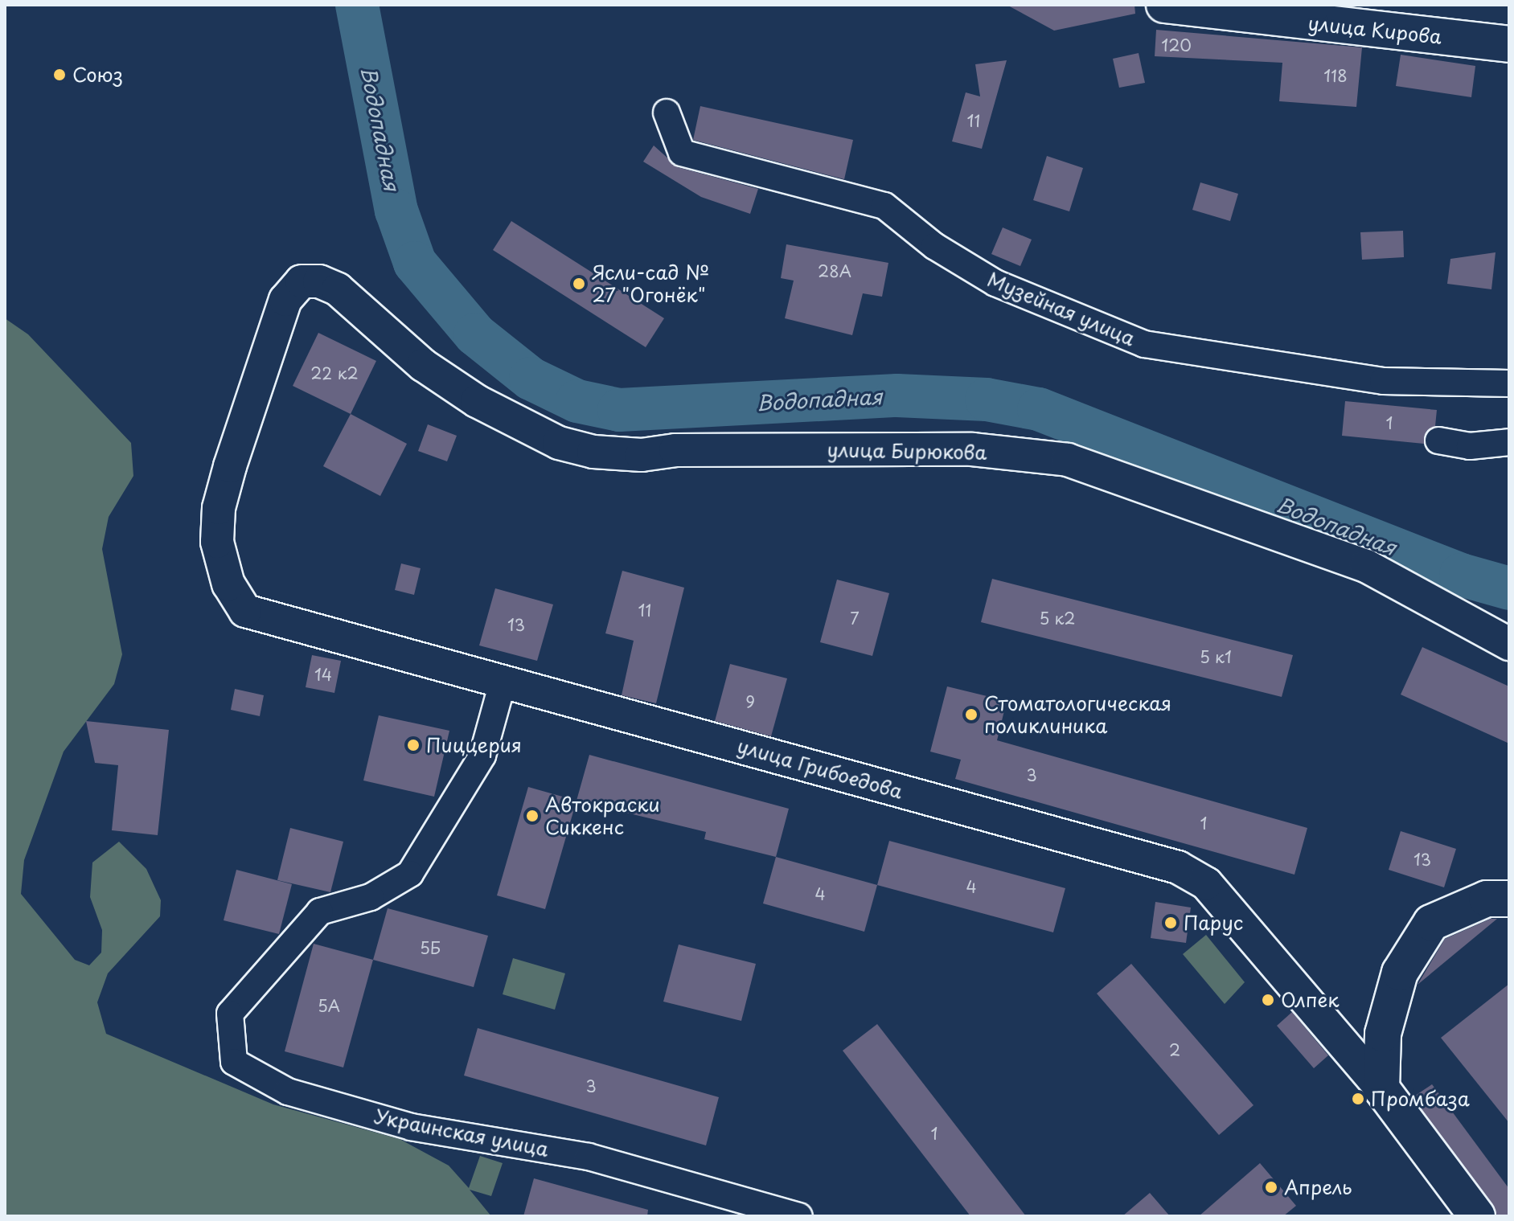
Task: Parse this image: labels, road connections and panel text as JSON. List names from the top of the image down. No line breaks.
{"streets":{"main road":["улица Кирова"],"street":["Музейная улица","улица Бирюкова","улица Грибоедова","Украинская улица"]},"crossings":[["улица Бирюкова","улица Грибоедова"],["улица Грибоедова","Украинская улица"]],"water":["Водопадная"],"places":["Союз","Ясли-сад № 27 \"Огонёк\"","Стоматологическая поликлиника","Пиццерия","Автокраски Сиккенс","Парус","Олпек","Промбаза","Апрель"],"house_numbers":["120","118","11","28А","22 к2","1","11","7","5 к2","13","5 к1","14","9","3","1","13","4","4","5Б","5А","2","3","1"]}
